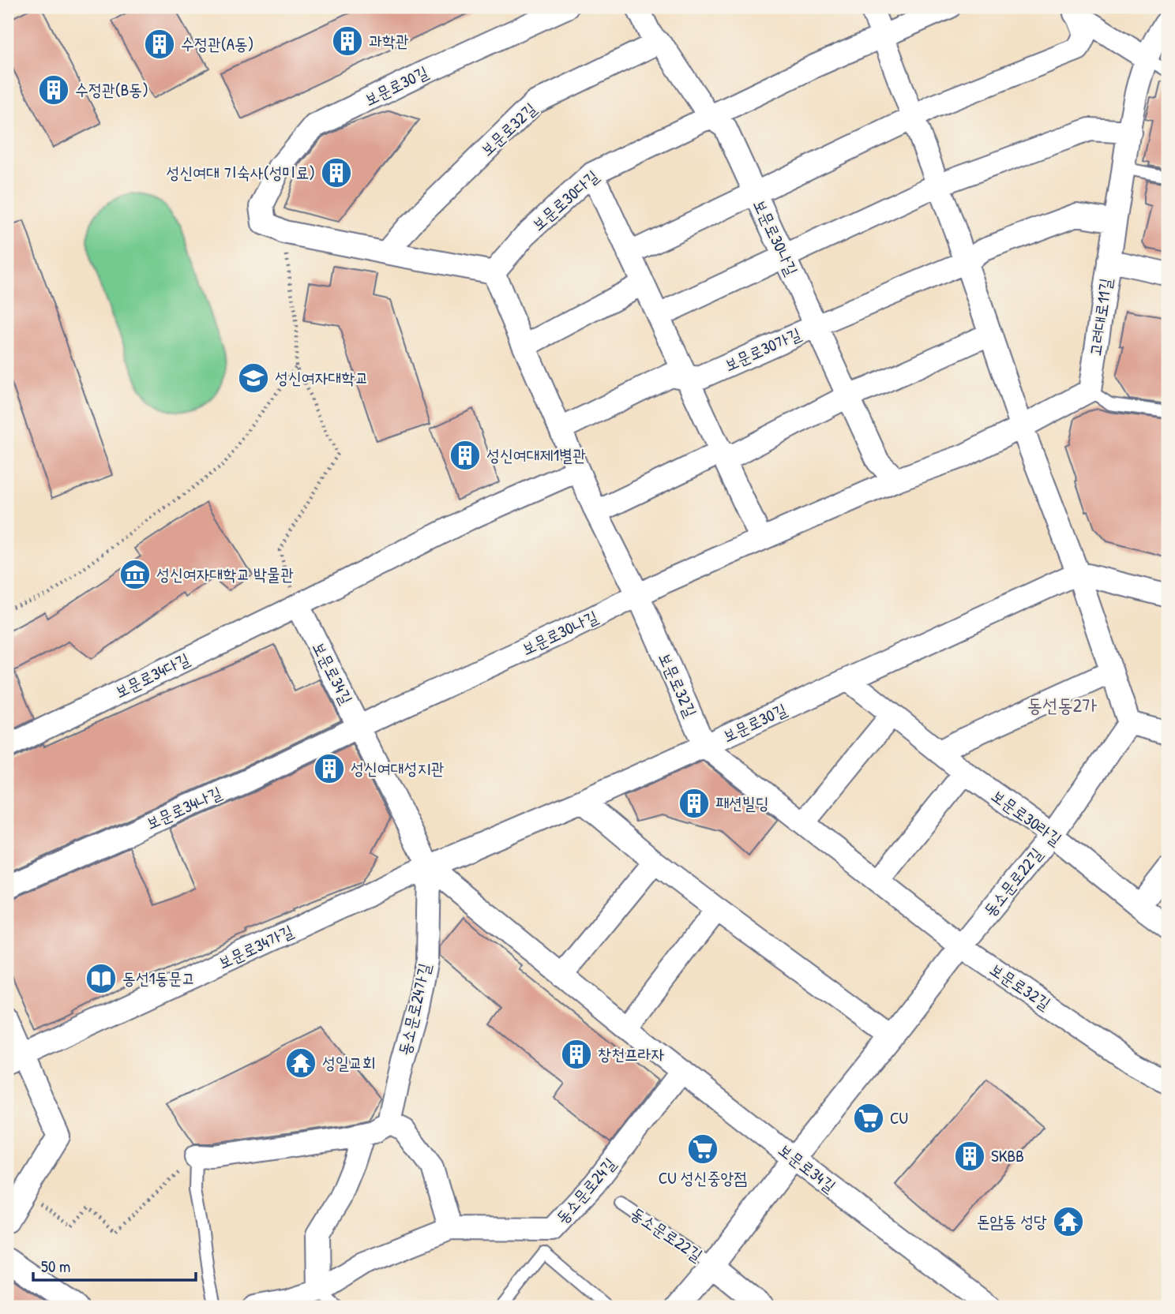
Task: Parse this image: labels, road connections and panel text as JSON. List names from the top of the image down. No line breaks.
{"streets":{"street":["보문로30길","보문로32길","보문로30다길","보문로30나길","고려대로11길","보문로30가길","보문로34길","보문로34다길","보문로34나길","보문로30라길","동소문로22길","보문로34가길","동소문로24가길","동소문로24길"]},"crossings":[["보문로30길","보문로32길"],["보문로30길","보문로34길"],["보문로30길","보문로30라길"],["보문로30길","보문로34가길"],["보문로30길","동소문로24가길"],["보문로32길","보문로30다길"],["보문로32길","보문로30나길"],["보문로32길","보문로30가길"],["보문로32길","동소문로22길"],["보문로30다길","보문로30나길"],["보문로30나길","보문로30가길"],["보문로30나길","보문로34길"],["보문로30나길","보문로34나길"],["고려대로11길","보문로30가길"],["보문로34길","보문로34다길"],["보문로34길","보문로34나길"],["보문로34길","동소문로22길"],["보문로34길","보문로34가길"],["보문로34길","동소문로24가길"],["보문로34길","동소문로24길"],["보문로30라길","동소문로22길"],["보문로34가길","동소문로24가길"]],"districts":["동선동2가"],"places":{"building":["과학관","수정관(A동)","수정관(B동)","성신여대 기숙사(성미료)","성신여대제1별관","성신여대성지관","패션빌딩","창천프라자","SKBB"],"school or university":["성신여자대학교"],"museum":["성신여자대학교 박물관"],"library":["동선1동문고"],"temple":["성일교회","돈암동 성당"],"supermarket":["CU","CU 성신중앙점"]},"scale_bar":"50 m"}
